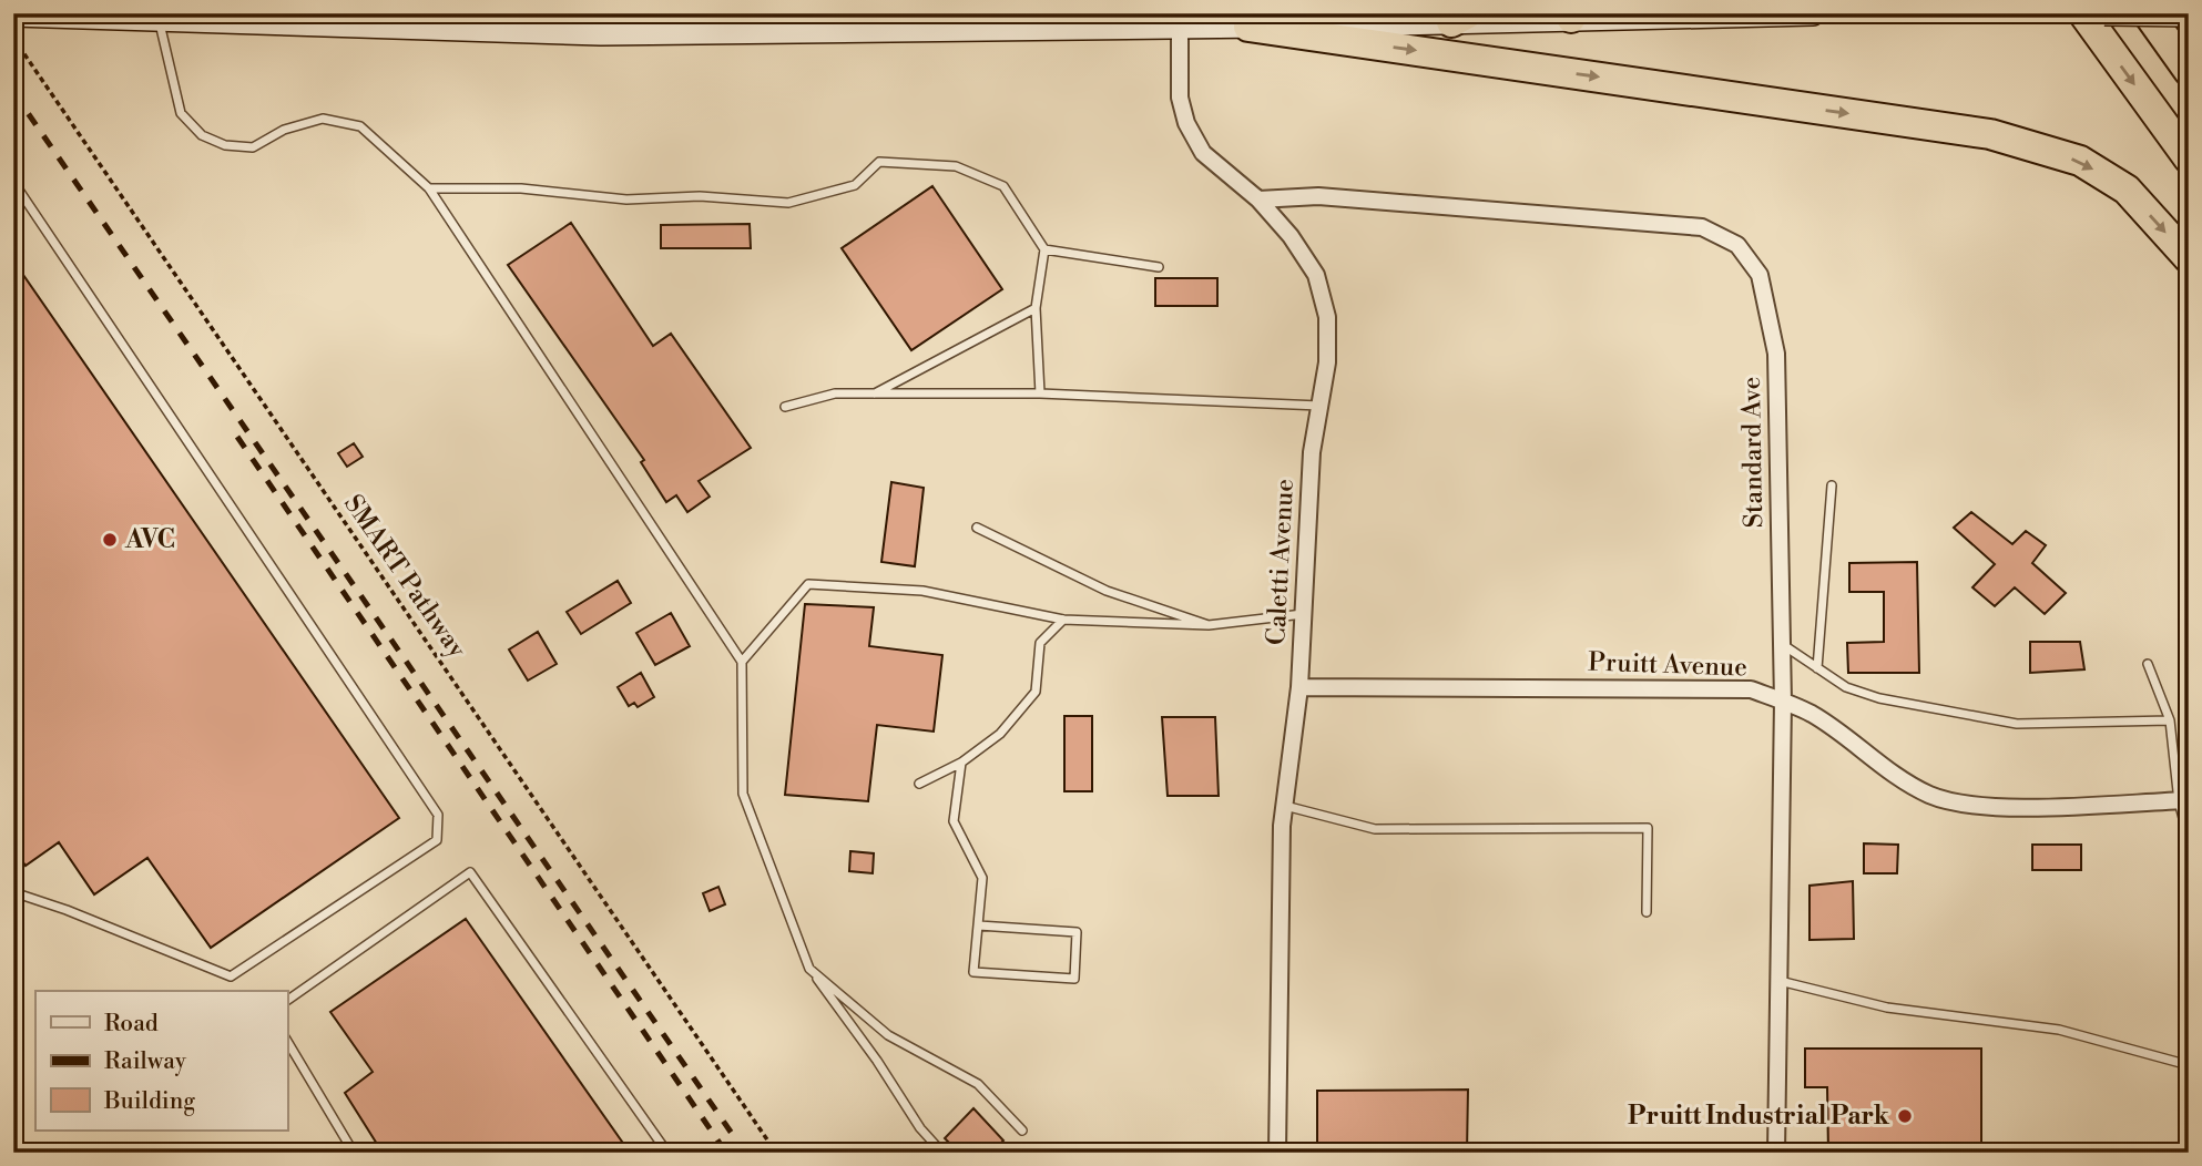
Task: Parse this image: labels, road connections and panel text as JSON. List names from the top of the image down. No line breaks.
{"streets":{"street":["Standard Ave","Caletti Avenue","Pruitt Avenue"],"path":["SMART Pathway"]},"crossings":[["Standard Ave","Caletti Avenue"],["Standard Ave","Pruitt Avenue"],["Caletti Avenue","Pruitt Avenue"]],"places":["AVC","Pruitt Industrial Park"],"legend":["Road","Railway","Building"]}
